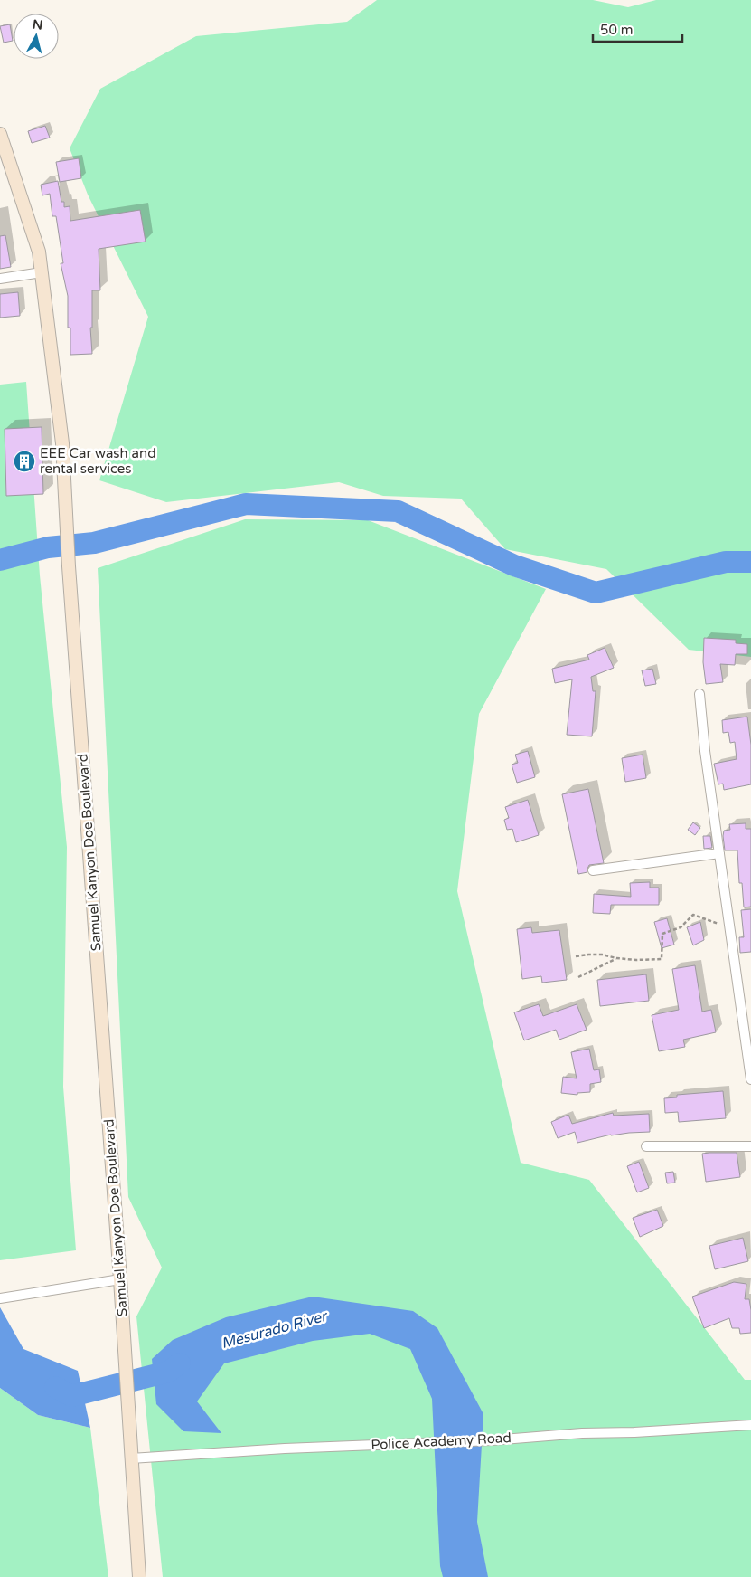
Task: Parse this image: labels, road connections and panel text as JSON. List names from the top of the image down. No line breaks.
{"streets":{"street":["Samuel Kanyon Doe Boulevard","Police Academy Road"]},"crossings":[["Samuel Kanyon Doe Boulevard","Police Academy Road"]],"water":["Mesurado River"],"places":{"building":["EEE Car wash and rental services"]},"scale_bar":"50 m","north":"top"}
